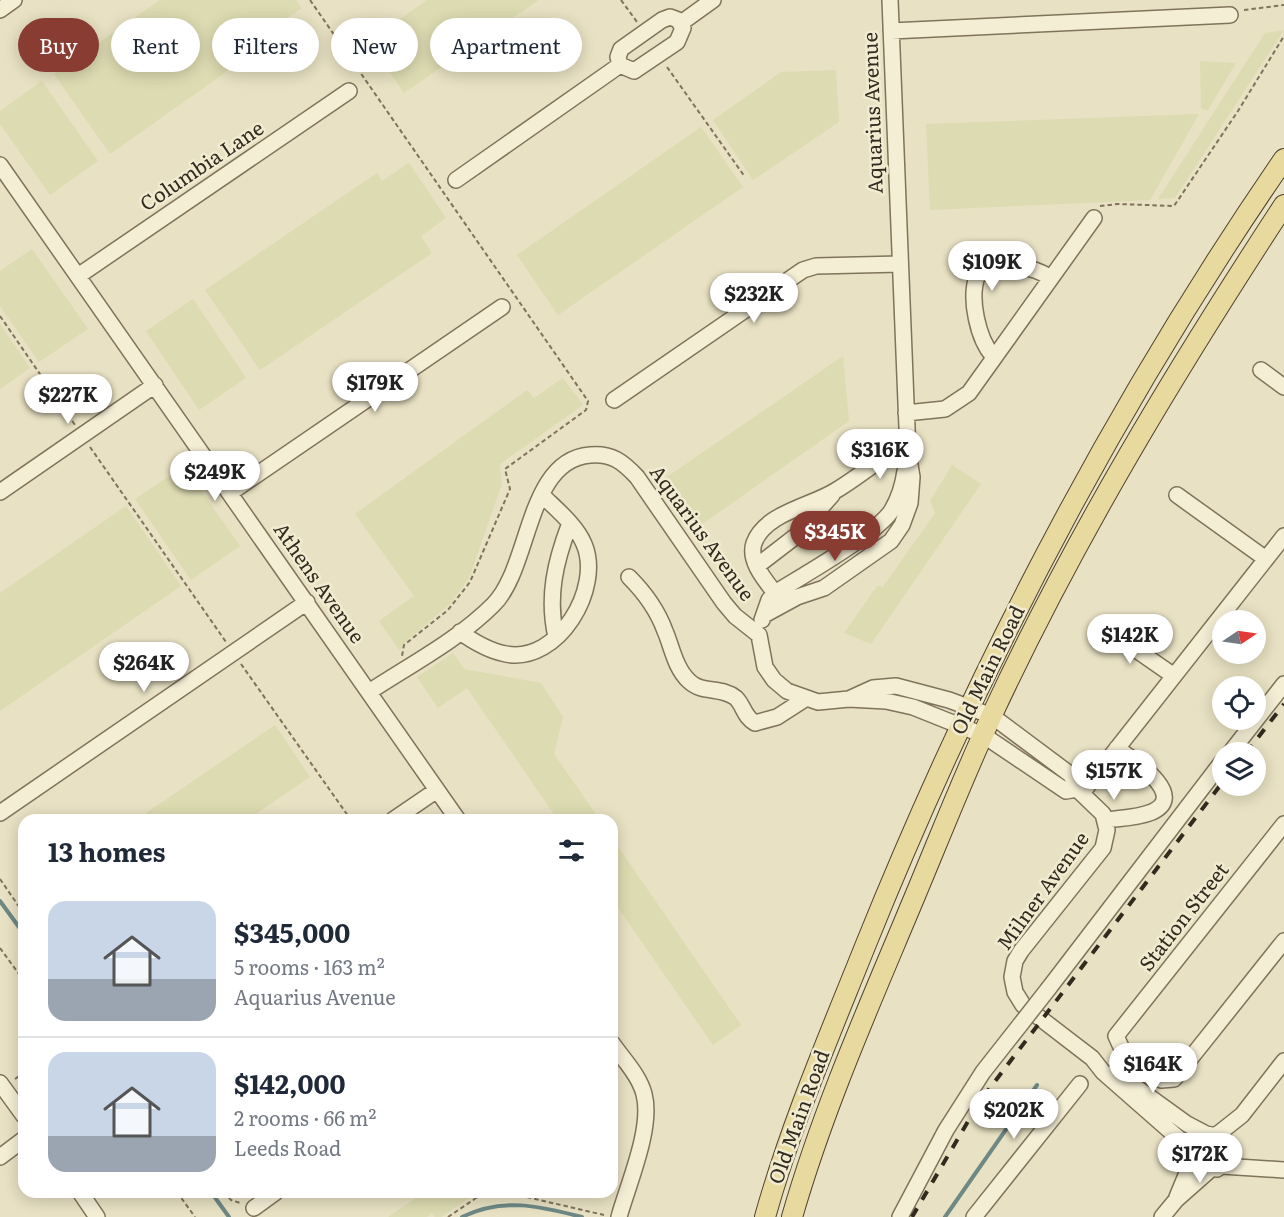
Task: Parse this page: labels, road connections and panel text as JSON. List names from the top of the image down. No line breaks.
{"streets":{"main road":["Old Main Road"],"street":["Aquarius Avenue","Columbia Lane","Athens Avenue","Milner Avenue","Station Street"]},"crossings":[["Aquarius Avenue","Athens Avenue"],["Aquarius Avenue","Old Main Road"],["Aquarius Avenue","Milner Avenue"],["Columbia Lane","Athens Avenue"],["Old Main Road","Milner Avenue"]],"north":"right","page":{"chip":["Buy","Rent","Filters","New","Apartment"],"price":["$109K","$232K","$179K","$227K","$316K","$249K","$345K","$142K","$264K","$157K","$164K","$202K","$172K"],"heading":"13 homes","list":[{"name":"$345,000","note":"5 rooms · 163 m² · Aquarius Avenue"},{"name":"$142,000","note":"2 rooms · 66 m² · Leeds Road"}]}}
